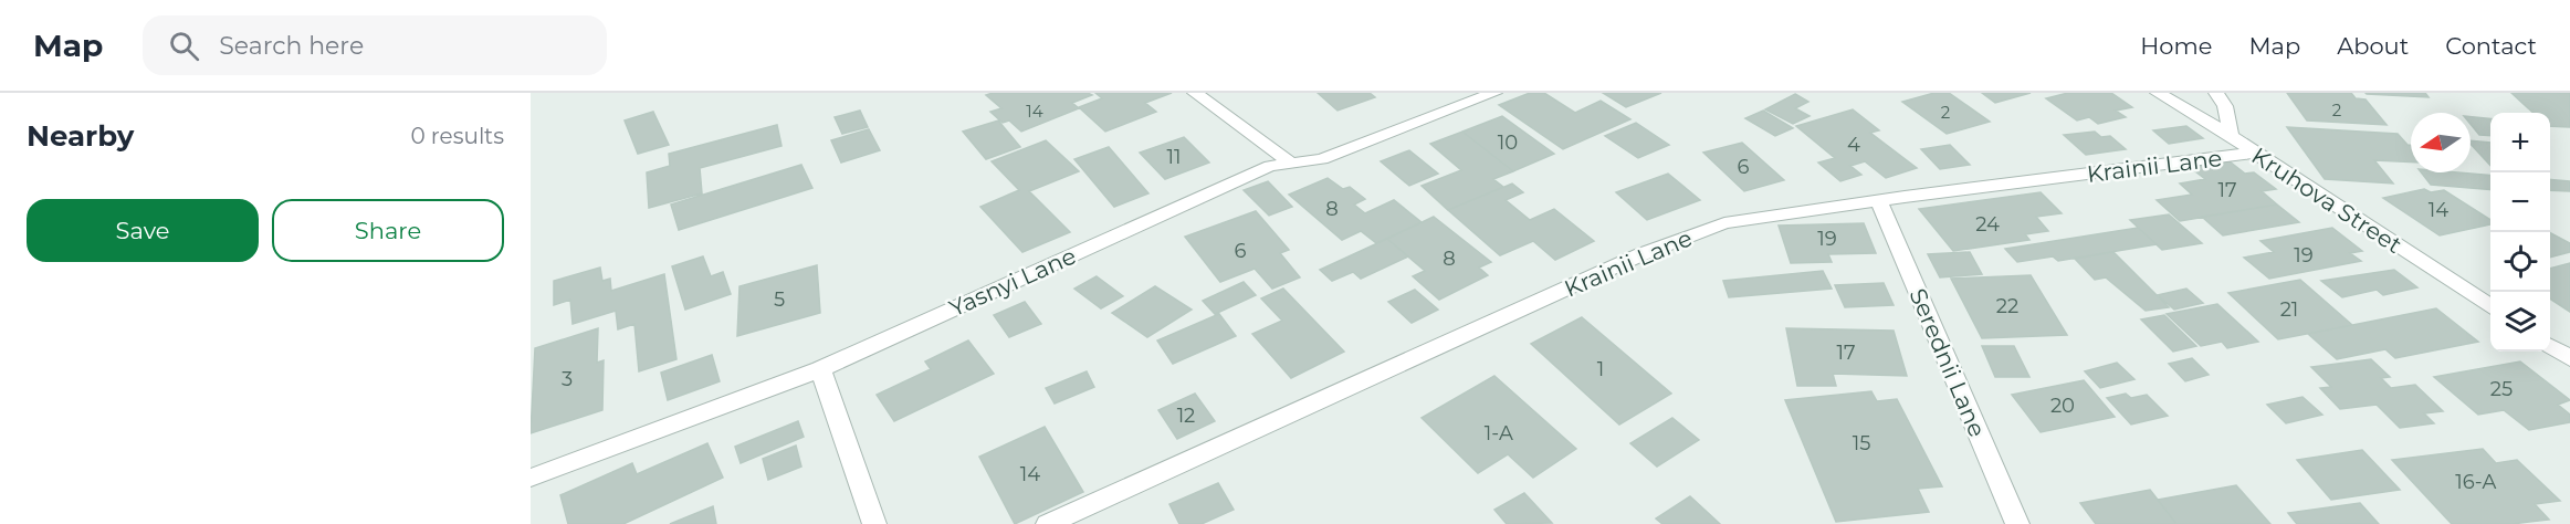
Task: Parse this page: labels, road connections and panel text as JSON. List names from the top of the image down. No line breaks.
{"streets":{"street":["Krainii Lane","Kruhova Street","Yasnyi Lane","Serednii Lane"]},"crossings":[["Krainii Lane","Kruhova Street"],["Krainii Lane","Serednii Lane"]],"house_numbers":["2","14","2","10","4","11","6","17","8","14","24","19","6","19","8","5","22","21","17","1","3","25","20","12","1-А","15","14","16-А"],"north":"left","page":{"header":"Map","search":"Search here","nav":["Home","Map","About","Contact"],"heading":["Nearby","0 results"],"map_buttons":["+","−"],"buttons":["Save","Share"]}}
